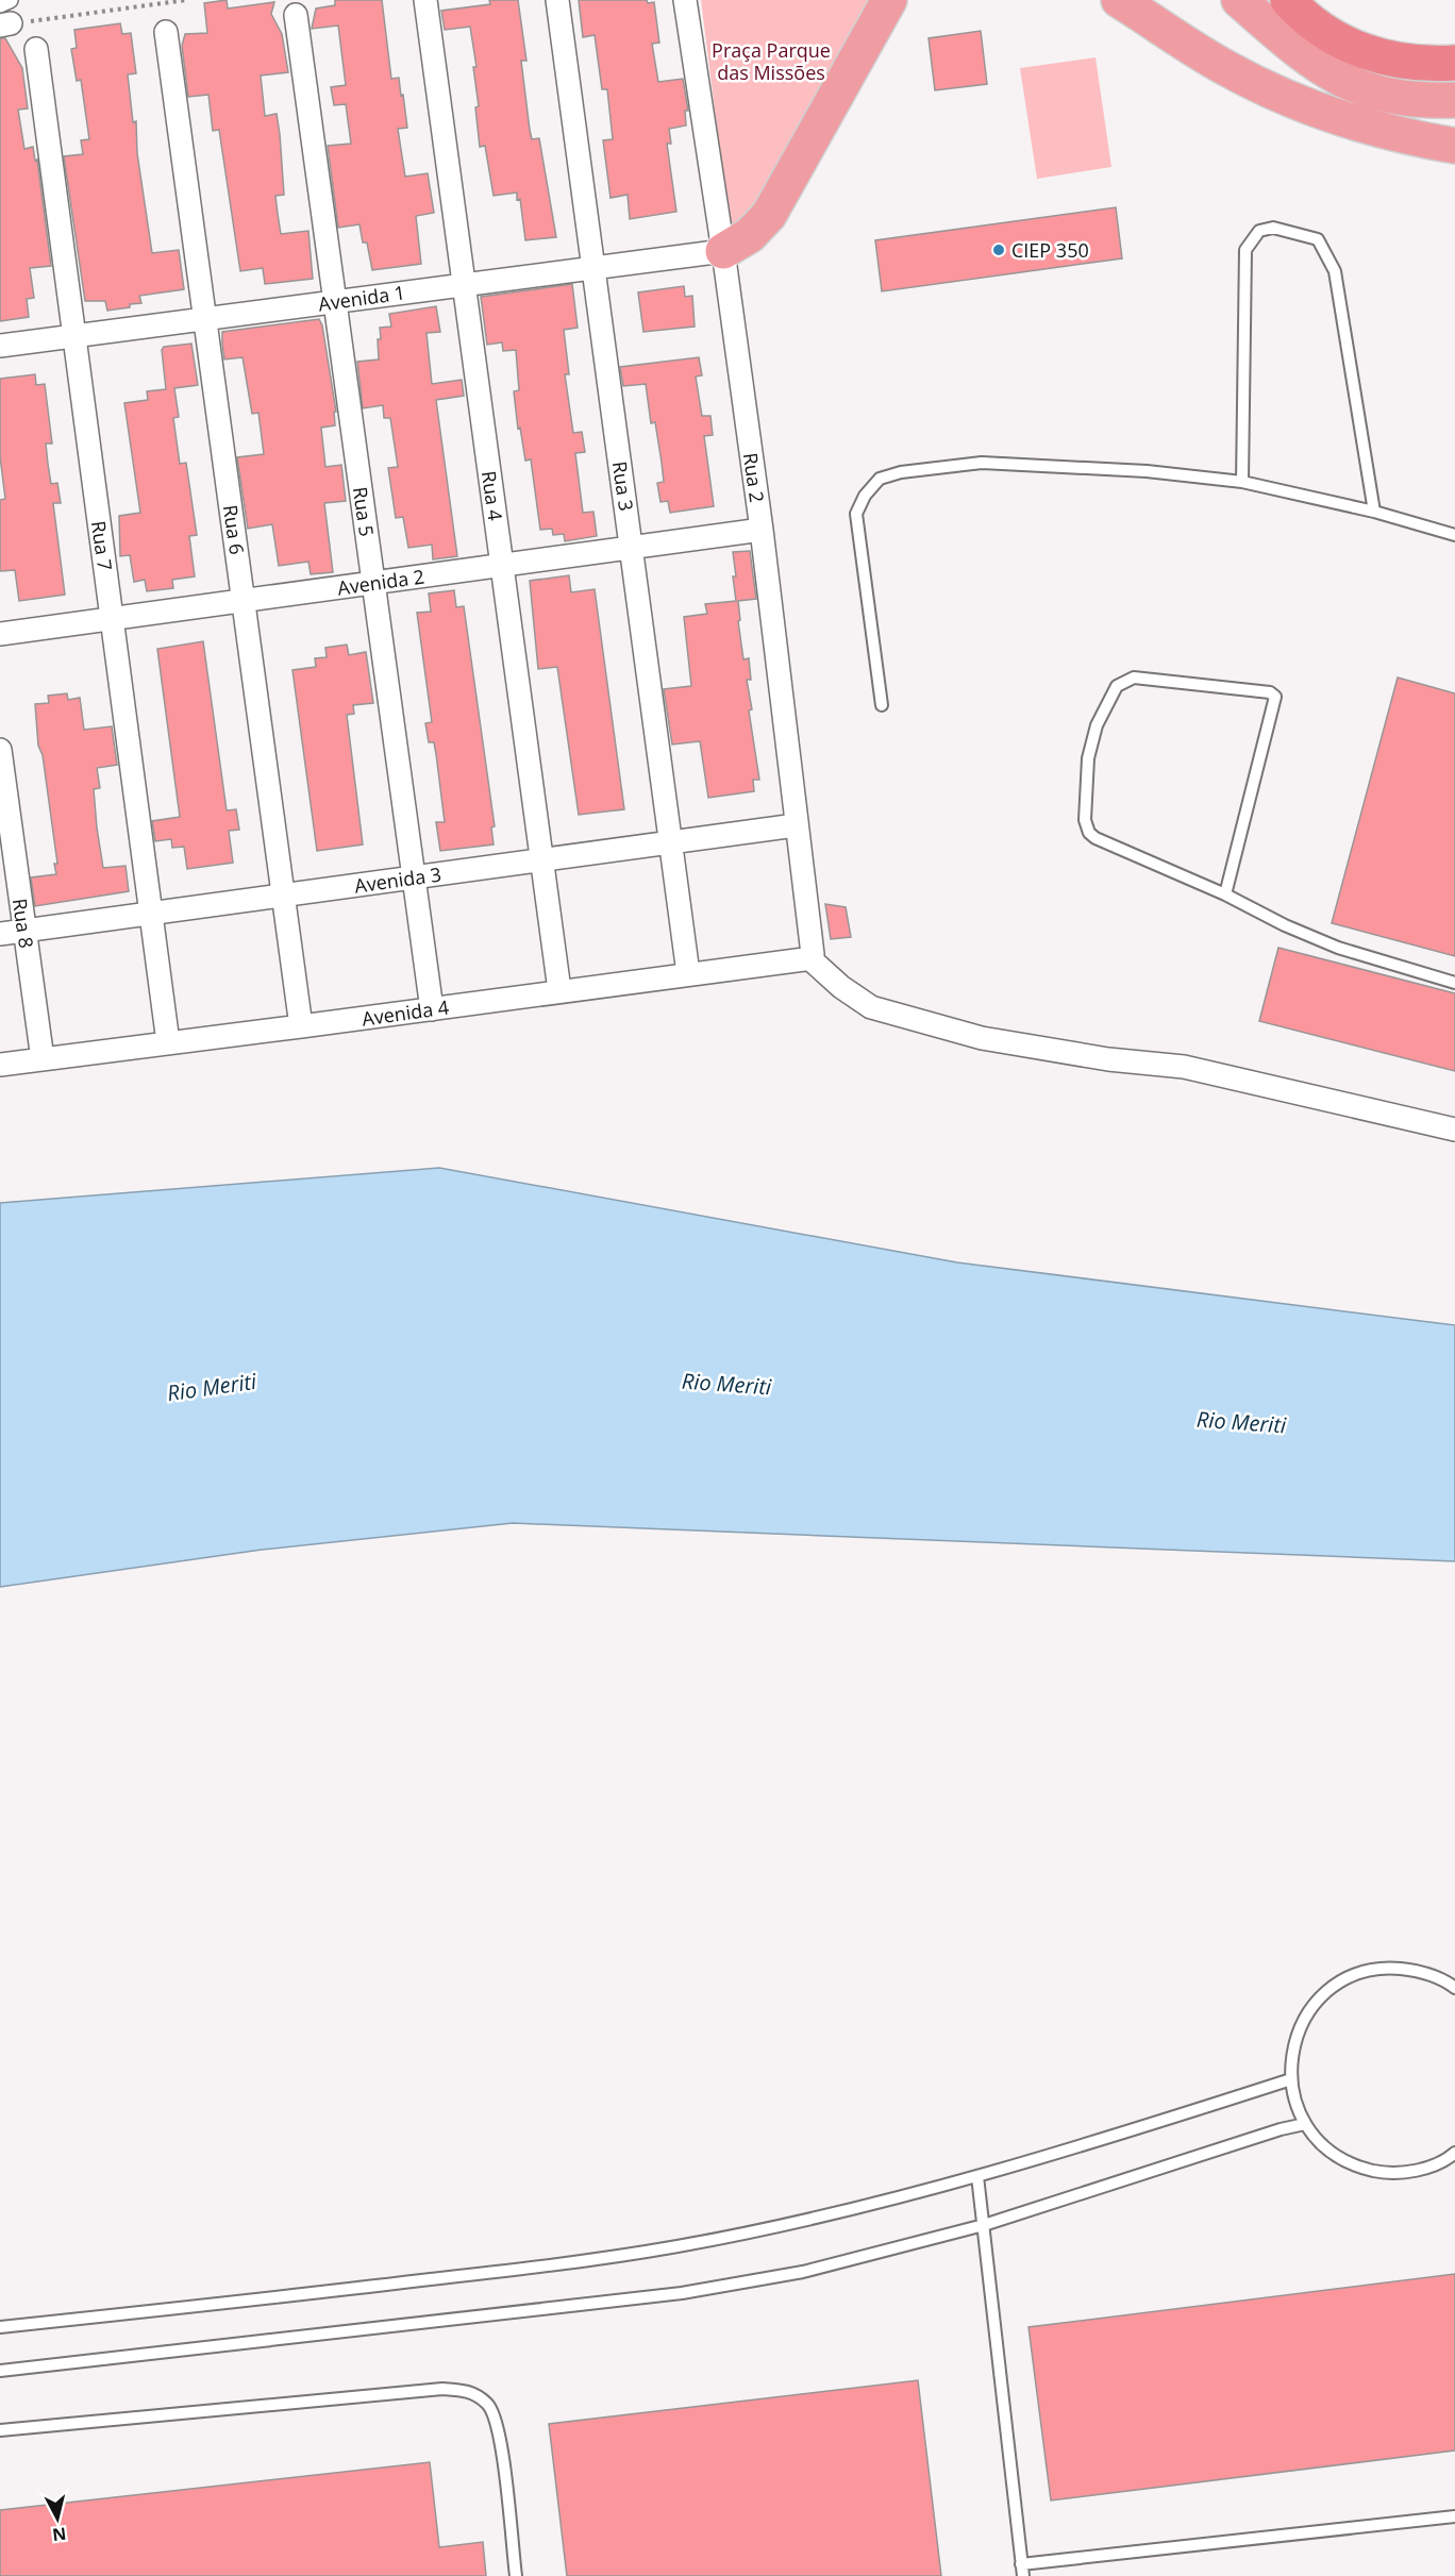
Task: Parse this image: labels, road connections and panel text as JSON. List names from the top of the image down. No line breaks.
{"streets":{"street":["Avenida 1","Rua 2","Rua 3","Rua 4","Rua 5","Rua 6","Rua 7","Avenida 2","Avenida 3","Rua 8","Avenida 4"]},"crossings":[["Avenida 1","Rua 2"],["Avenida 1","Rua 3"],["Avenida 1","Rua 4"],["Avenida 1","Rua 5"],["Avenida 1","Rua 6"],["Avenida 1","Rua 7"],["Rua 2","Avenida 2"],["Rua 2","Avenida 3"],["Rua 2","Avenida 4"],["Rua 3","Avenida 2"],["Rua 3","Avenida 3"],["Rua 3","Avenida 4"],["Rua 4","Avenida 2"],["Rua 4","Avenida 3"],["Rua 4","Avenida 4"],["Rua 5","Avenida 2"],["Rua 5","Avenida 3"],["Rua 5","Avenida 4"],["Rua 6","Avenida 2"],["Rua 6","Avenida 3"],["Rua 6","Avenida 4"],["Rua 7","Avenida 2"],["Rua 7","Avenida 3"],["Rua 7","Avenida 4"],["Avenida 3","Rua 8"],["Rua 8","Avenida 4"]],"water":["Rio Meriti"],"parks":["Praça Parque das Missões"],"places":["CIEP 350"],"north":"bottom"}
